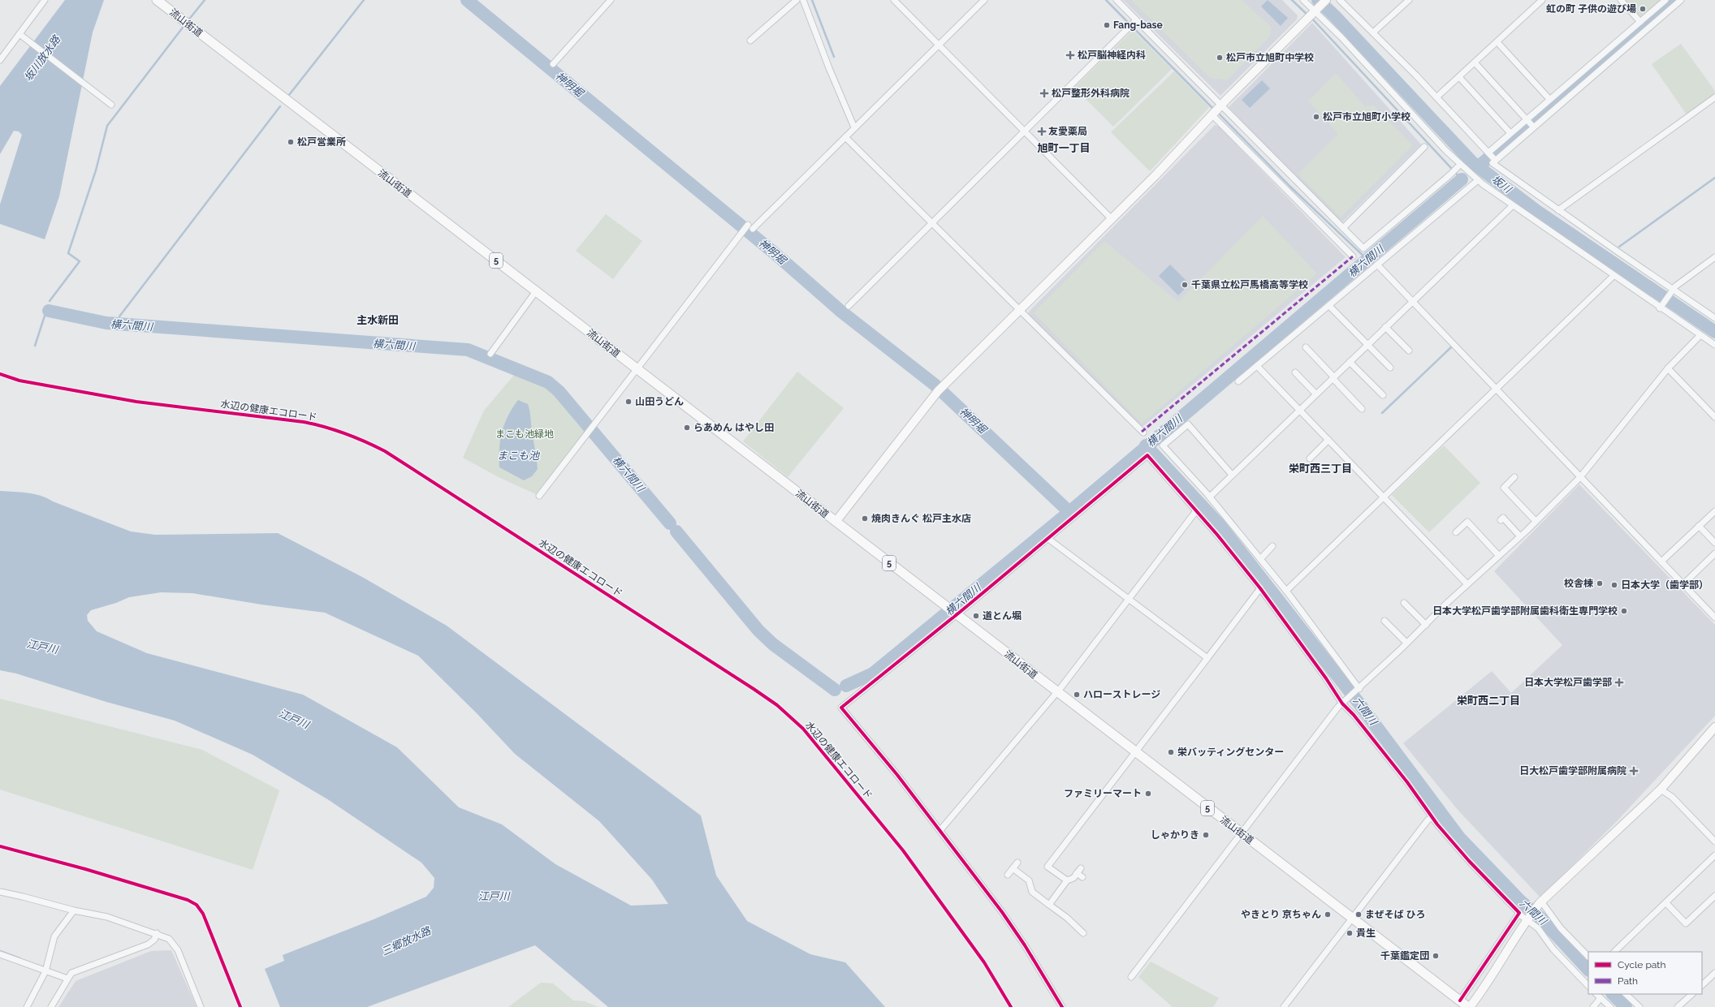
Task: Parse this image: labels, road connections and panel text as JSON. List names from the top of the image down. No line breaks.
{"streets":{"main road":["流山街道","5"],"cycle path":["水辺の健康エコロード"]},"districts":["旭町一丁目","主水新田","栄町西三丁目","栄町西二丁目"],"water":["坂川放水路","神明堀","坂川","横六間川","まこも池","江戸川","六間川","三郷放水路"],"parks":["まこも池緑地"],"places":{"other":["虹の町 子供の遊び場","Fang-base","松戸市立旭町中学校","松戸市立旭町小学校","松戸営業所","千葉県立松戸馬橋高等学校","山田うどん","らあめん はやし田","焼肉きんぐ 松戸主水店","校舎棟","日本大学（歯学部）","日本大学松戸歯学部附属歯科衛生専門学校","道とん堀","ハローストレージ","栄バッティングセンター","ファミリーマート","しゃかりき","やきとり 京ちゃん","まぜそば ひろ","貴生","千葉鑑定団"],"health":["松戸脳神経内科","松戸整形外科病院","友愛薬局","日本大学松戸歯学部","日大松戸歯学部附属病院"]},"legend":["Cycle path","Path"]}
